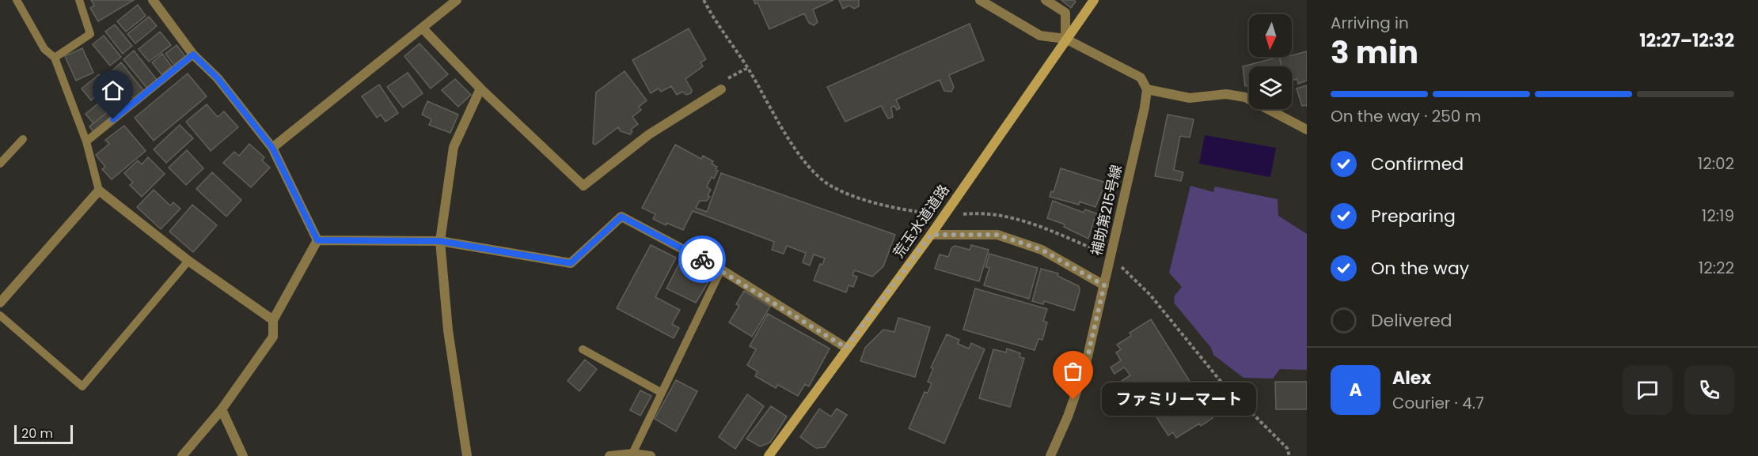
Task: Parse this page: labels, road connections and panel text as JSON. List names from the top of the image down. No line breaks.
{"streets":{"main road":["荒玉水道道路"],"street":["補助第215号線"]},"places":["ファミリーマート"],"scale_bar":"20 m","north":"bottom","page":{"heading":["3 min","Arriving in","12:27–12:32"],"panel":["Alex","Courier · 4.7"],"bar":"On the way · 250 m","list":[["Confirmed","12:02"],["Preparing","12:19"],["On the way","12:22"],"Delivered"],"round":"A","bubble":"ファミリーマート","scale":"20 m"}}
